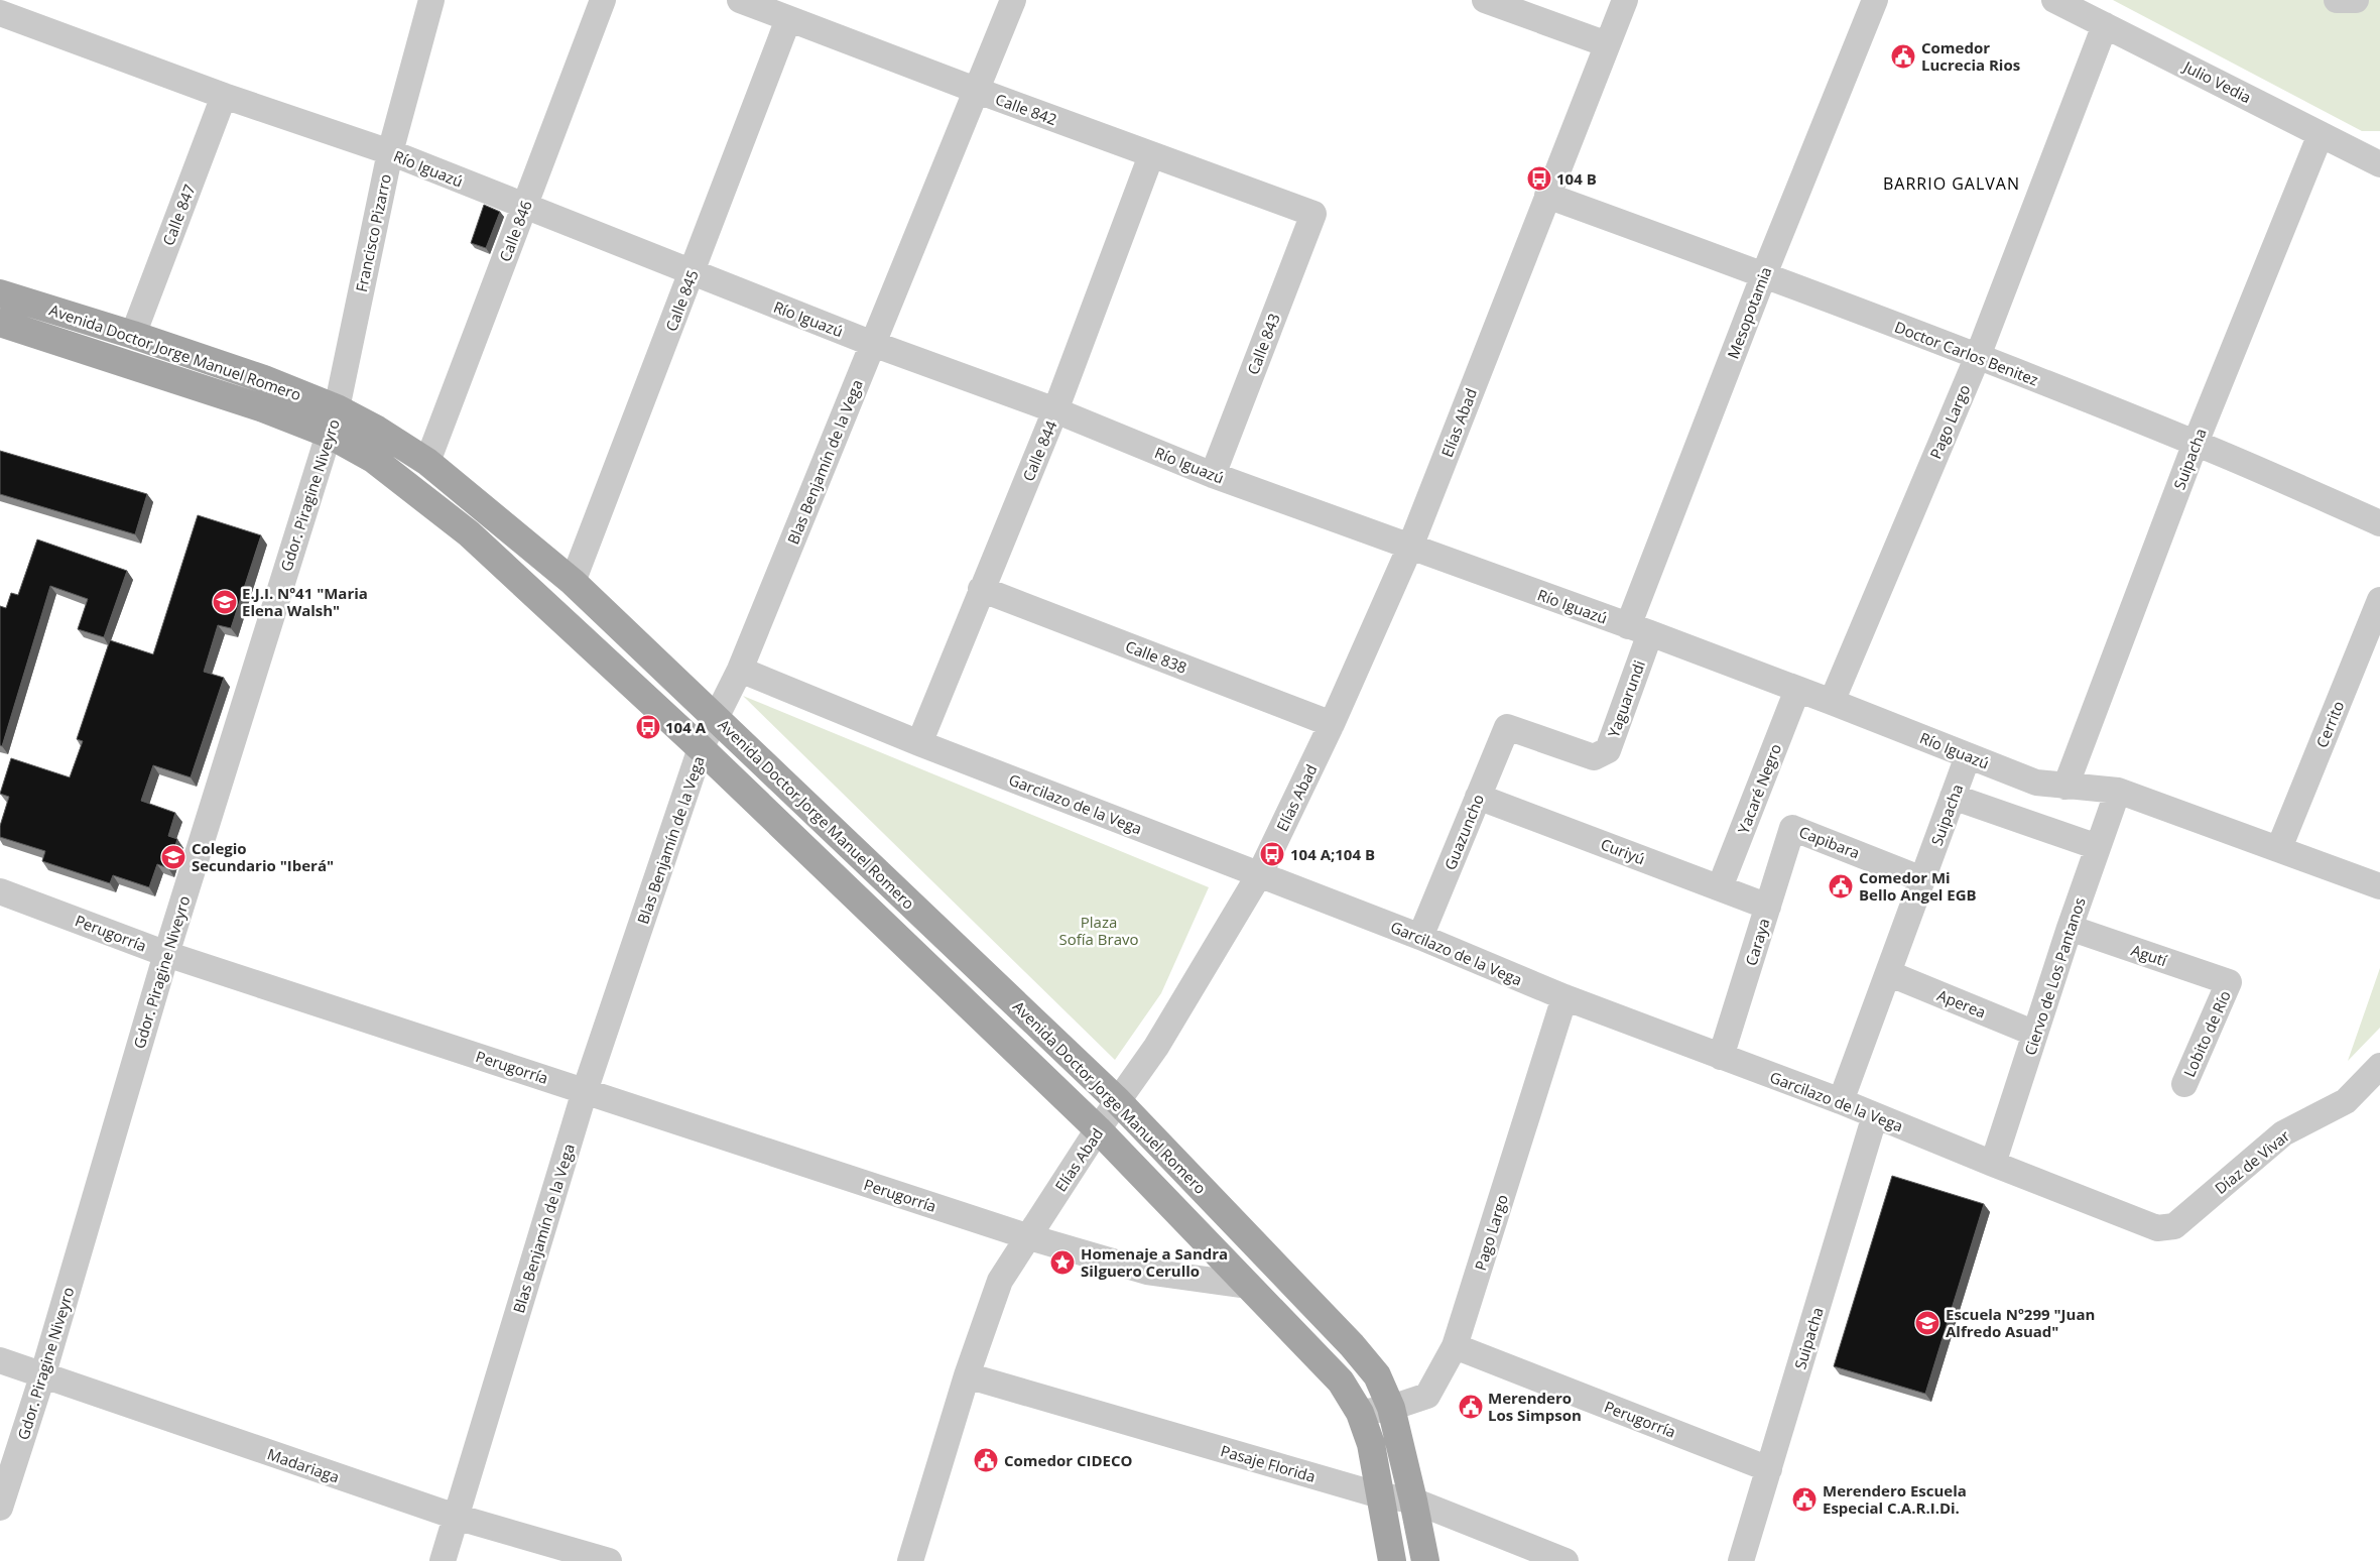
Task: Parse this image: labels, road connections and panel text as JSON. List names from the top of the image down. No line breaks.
{"streets":{"main road":["Avenida Doctor Jorge Manuel Romero"],"street":["Julio Vedia","Calle 842","Río Iguazú","Calle 847","Calle 846","Francisco Pizarro","Calle 845","Mesopotamia","Calle 843","Doctor Carlos Benitez","Pago Largo","Elías Abad","Calle 844","Suipacha","Blas Benjamín de la Vega","Gdor. Piragine Niveyro","Calle 838","Yaguarundi","Cerrito","Yacaré Negro","Garcilazo de la Vega","Guazuncho","Capibara","Curiyú","Perugorría","Caraya","Agutí","Ciervo de Los Pantanos","Aperea","Lobito de Río","Díaz de Vivar","Pasaje Florida","Madariaga"]},"crossings":[["Julio Vedia","Pago Largo"],["Julio Vedia","Suipacha"],["Calle 842","Calle 845"],["Calle 842","Calle 843"],["Calle 842","Calle 844"],["Calle 842","Blas Benjamín de la Vega"],["Río Iguazú","Calle 847"],["Río Iguazú","Calle 846"],["Río Iguazú","Francisco Pizarro"],["Río Iguazú","Calle 845"],["Río Iguazú","Mesopotamia"],["Río Iguazú","Calle 843"],["Río Iguazú","Pago Largo"],["Río Iguazú","Elías Abad"],["Río Iguazú","Calle 844"],["Río Iguazú","Suipacha"],["Río Iguazú","Blas Benjamín de la Vega"],["Río Iguazú","Yaguarundi"],["Río Iguazú","Cerrito"],["Río Iguazú","Yacaré Negro"],["Río Iguazú","Ciervo de Los Pantanos"],["Calle 847","Avenida Doctor Jorge Manuel Romero"],["Calle 846","Avenida Doctor Jorge Manuel Romero"],["Francisco Pizarro","Avenida Doctor Jorge Manuel Romero"],["Francisco Pizarro","Gdor. Piragine Niveyro"],["Calle 845","Avenida Doctor Jorge Manuel Romero"],["Mesopotamia","Doctor Carlos Benitez"],["Mesopotamia","Yaguarundi"],["Avenida Doctor Jorge Manuel Romero","Pago Largo"],["Avenida Doctor Jorge Manuel Romero","Elías Abad"],["Avenida Doctor Jorge Manuel Romero","Blas Benjamín de la Vega"],["Avenida Doctor Jorge Manuel Romero","Gdor. Piragine Niveyro"],["Avenida Doctor Jorge Manuel Romero","Perugorría"],["Avenida Doctor Jorge Manuel Romero","Pasaje Florida"],["Doctor Carlos Benitez","Pago Largo"],["Doctor Carlos Benitez","Elías Abad"],["Doctor Carlos Benitez","Suipacha"],["Pago Largo","Garcilazo de la Vega"],["Pago Largo","Perugorría"],["Elías Abad","Calle 838"],["Elías Abad","Garcilazo de la Vega"],["Elías Abad","Perugorría"],["Elías Abad","Pasaje Florida"],["Calle 844","Calle 838"],["Calle 844","Garcilazo de la Vega"],["Suipacha","Garcilazo de la Vega"],["Suipacha","Capibara"],["Suipacha","Perugorría"],["Suipacha","Aperea"],["Blas Benjamín de la Vega","Garcilazo de la Vega"],["Blas Benjamín de la Vega","Perugorría"],["Blas Benjamín de la Vega","Madariaga"],["Gdor. Piragine Niveyro","Perugorría"],["Gdor. Piragine Niveyro","Madariaga"],["Yaguarundi","Guazuncho"],["Yacaré Negro","Curiyú"],["Garcilazo de la Vega","Guazuncho"],["Garcilazo de la Vega","Caraya"],["Garcilazo de la Vega","Ciervo de Los Pantanos"],["Garcilazo de la Vega","Díaz de Vivar"],["Guazuncho","Curiyú"],["Capibara","Caraya"],["Curiyú","Caraya"],["Agutí","Ciervo de Los Pantanos"],["Agutí","Lobito de Río"],["Ciervo de Los Pantanos","Aperea"]],"districts":["BARRIO GALVAN"],"parks":["Plaza Sofía Bravo"],"places":{"public building":["Comedor Lucrecia Rios","Comedor Mi Bello Angel EGB","Merendero Los Simpson","Comedor CIDECO","Merendero Escuela Especial C.A.R.I.Di."],"bus stop":["104 B","104 A","104 A;104 B"],"school or university":["E.J.I. Nº41 \"Maria Elena Walsh\"","Colegio Secundario \"Iberá\"","Escuela Nº299 \"Juan Alfredo Asuad\""],"place":["Homenaje a Sandra Silguero Cerullo"]}}
